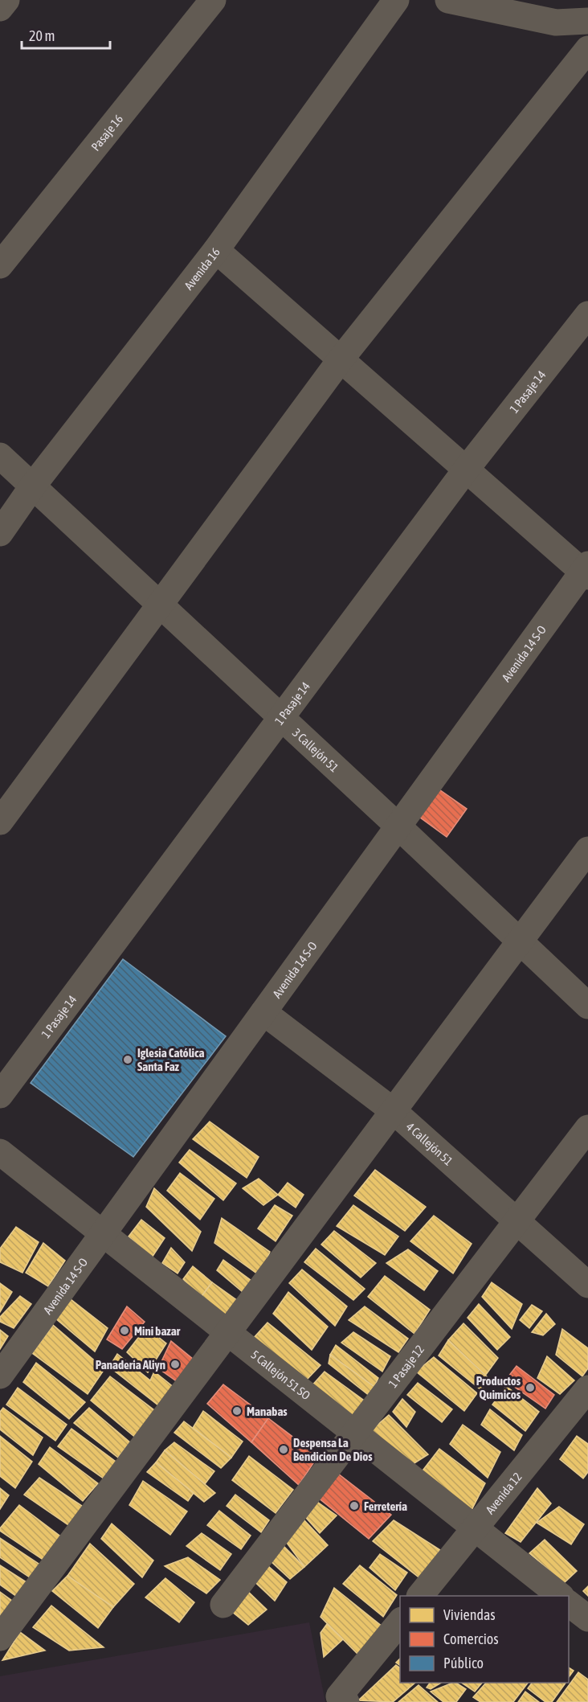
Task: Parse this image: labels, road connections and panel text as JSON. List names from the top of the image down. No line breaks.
{"streets":{"street":["Pasaje 16","Avenida 16","1 Pasaje 14","Avenida 14 S-O","3 Callejón 51","4 Callejón 51","1 Pasaje 12","5 Callejón 51 SO","Avenida 12"]},"crossings":[["Avenida 16","3 Callejón 51"],["1 Pasaje 14","3 Callejón 51"],["Avenida 14 S-O","3 Callejón 51"],["Avenida 14 S-O","4 Callejón 51"],["Avenida 14 S-O","5 Callejón 51 SO"],["4 Callejón 51","1 Pasaje 12"],["1 Pasaje 12","5 Callejón 51 SO"],["5 Callejón 51 SO","Avenida 12"]],"places":["Iglesia Católica Santa Faz","Mini bazar","Panaderia Aliyn","Productos Quimicos","Manabas","Despensa La Bendicion De Dios","Ferretería"],"legend":["Viviendas","Comercios","Público"],"scale_bar":"20 m"}
